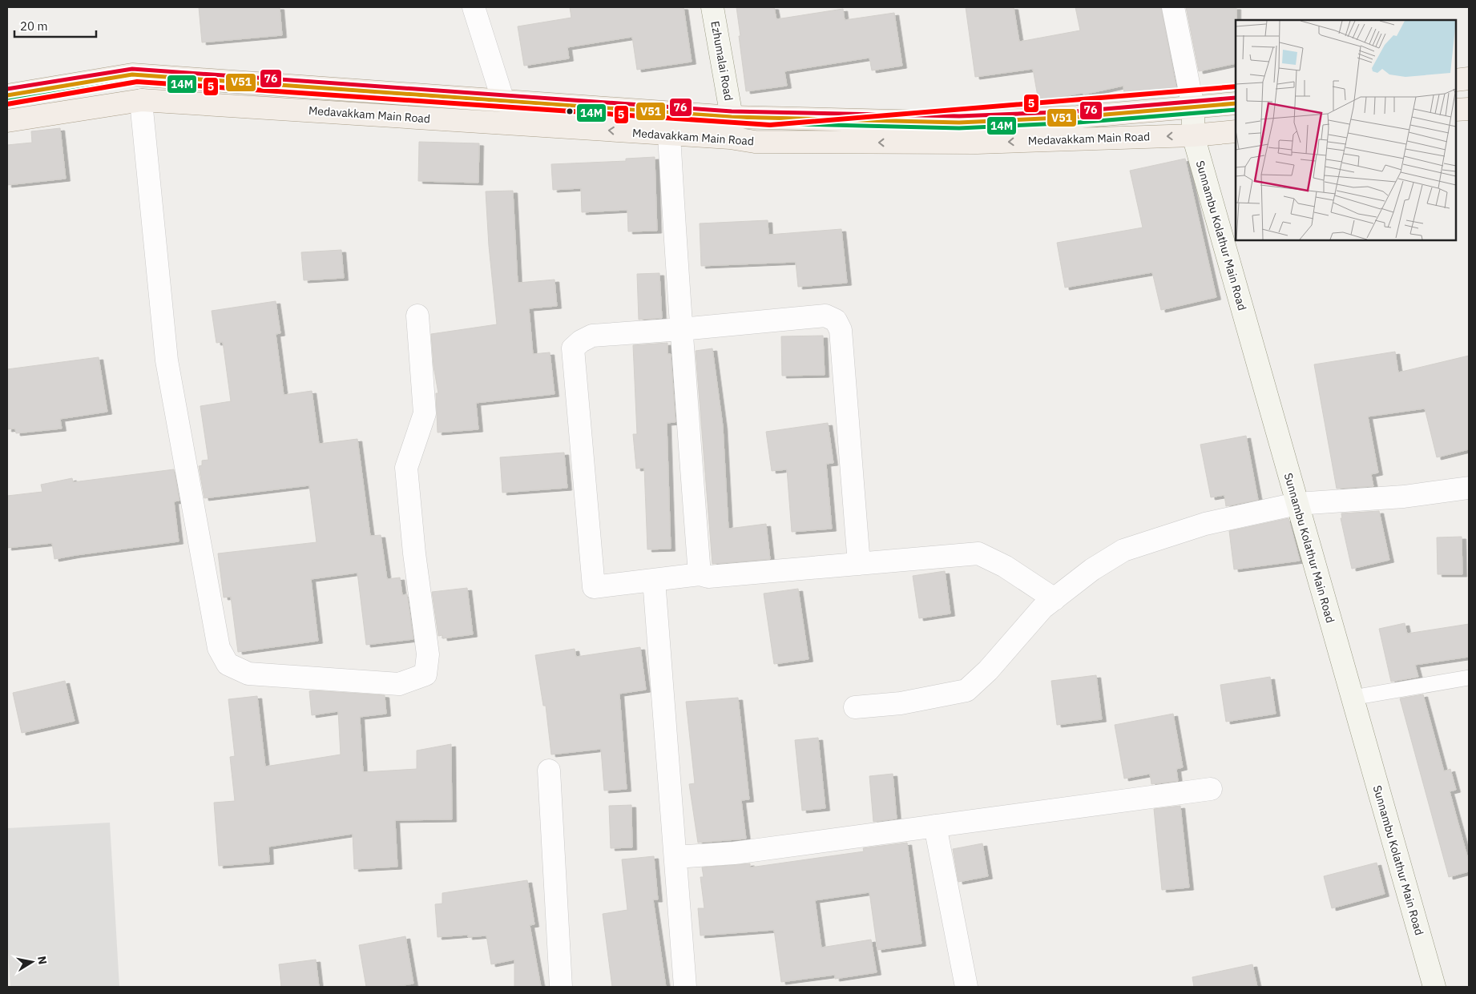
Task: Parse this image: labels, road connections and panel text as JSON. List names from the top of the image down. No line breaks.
{"streets":{"main road":["Medavakkam Main Road"],"street":["Ezhumalai Road","Sunnambu Kolathur Main Road"]},"crossings":[["Ezhumalai Road","Medavakkam Main Road"],["Medavakkam Main Road","Sunnambu Kolathur Main Road"]],"lines":["transit line 76","transit line V51","transit line 14M","transit line 5"],"scale_bar":"20 m","north":"right"}
